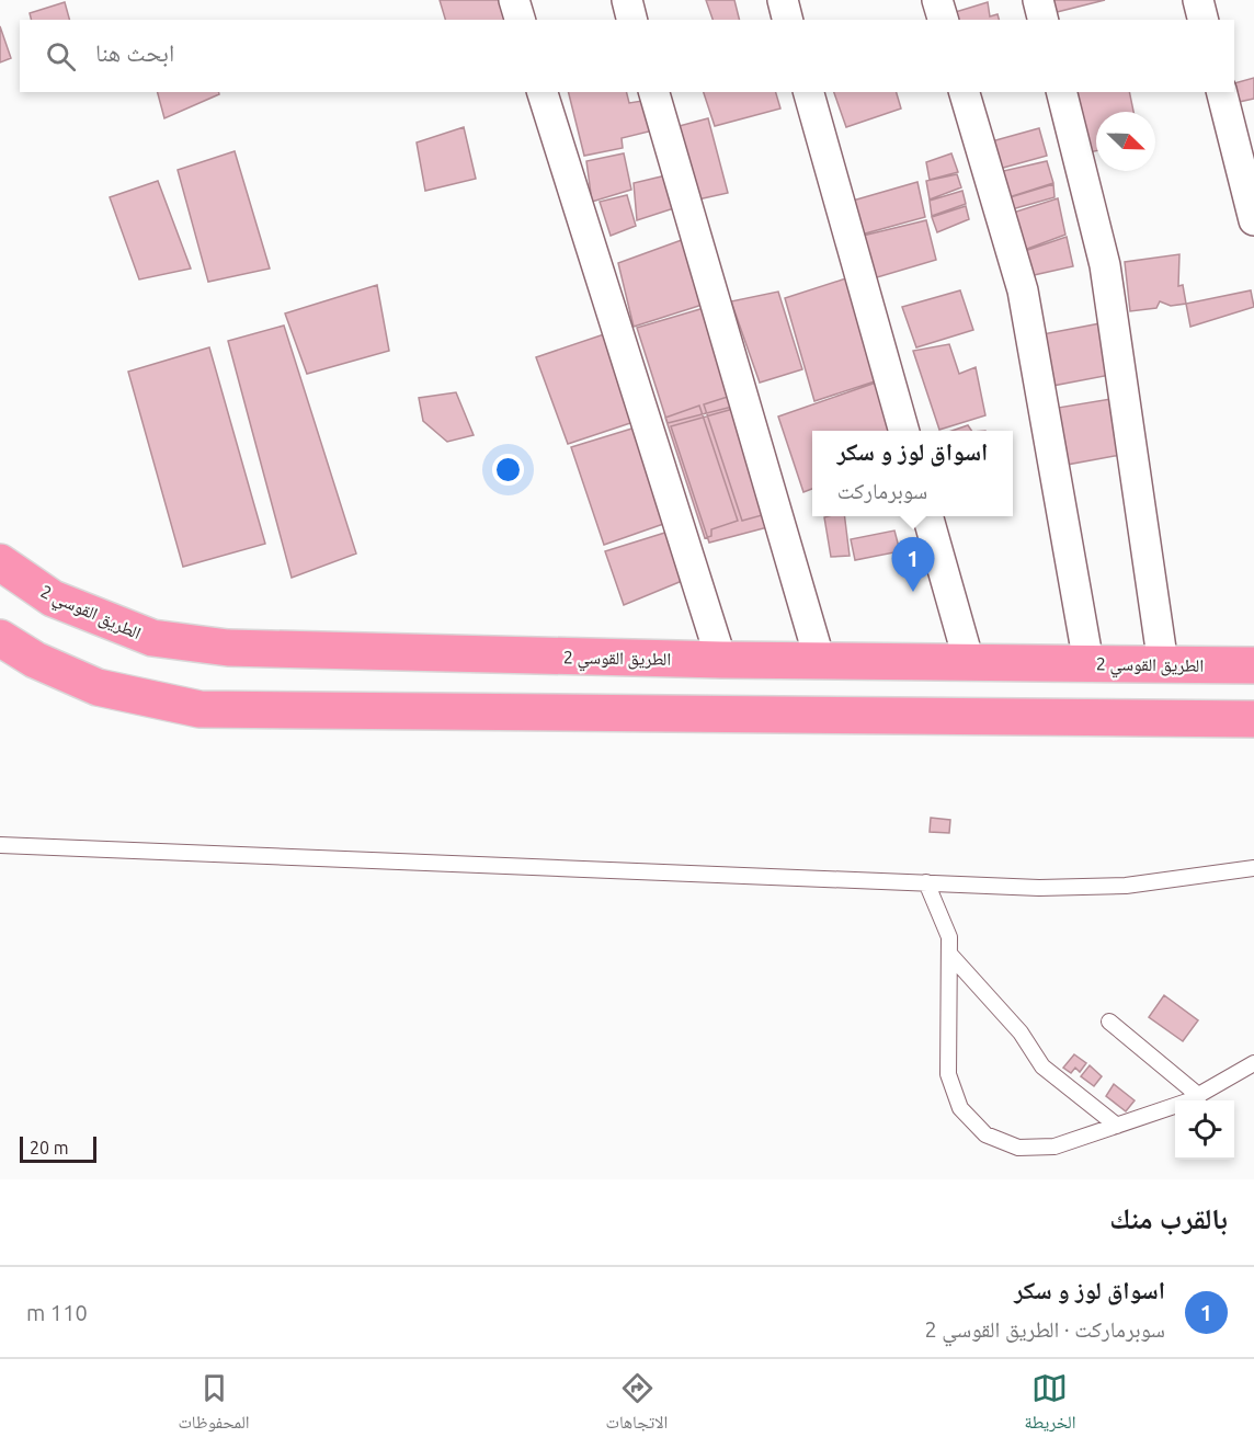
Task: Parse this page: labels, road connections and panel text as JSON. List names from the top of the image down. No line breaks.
{"streets":{"highway":["الطريق القوسي 2"]},"scale_bar":"20 m","north":"bottom right","page":{"search":"ابحث هنا","popup":["اسواق لوز و سكر","سوبرماركت"],"pins":"1","scale":"20 m","heading":"بالقرب منك","list":[{"mark":"1","name":"اسواق لوز و سكر","note":"سوبرماركت · الطريق القوسي 2","value":"110 m"}],"nav":["الخريطة","الاتجاهات","المحفوظات"]}}
